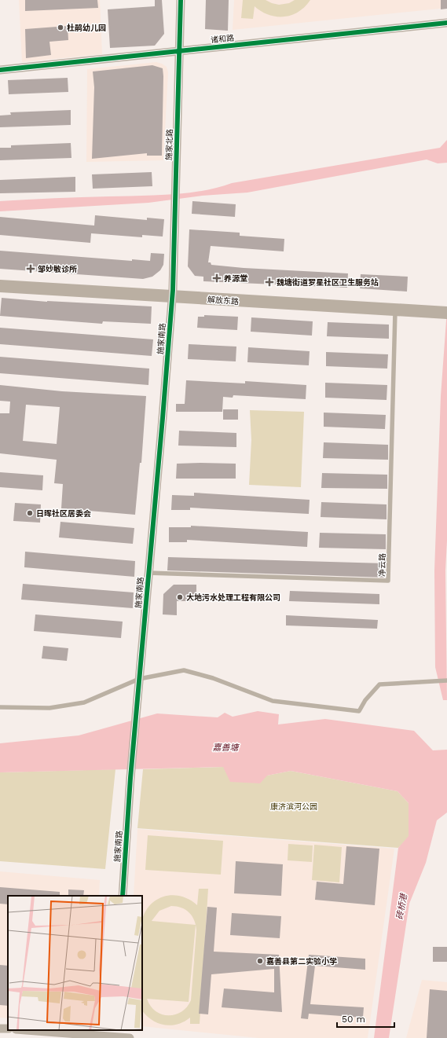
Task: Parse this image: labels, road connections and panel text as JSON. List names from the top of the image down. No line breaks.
{"streets":{"main road":["解放东路"],"street":["诸和路","施家北路","施家南路"],"lane":["净云路"]},"crossings":[["诸和路","施家北路"],["施家北路","解放东路"],["施家北路","施家南路"],["解放东路","施家南路"],["解放东路","净云路"],["施家南路","净云路"]],"water":["嘉善塘","砖桥港"],"parks":["康济滨河公园"],"places":{"other":["杜鹃幼儿园","日晖社区居委会","大地污水处理工程有限公司","嘉善县第二实验小学"],"health":["邹妙敏诊所","养源堂","魏塘街道罗星社区卫生服务站"]},"scale_bar":"50 m"}
